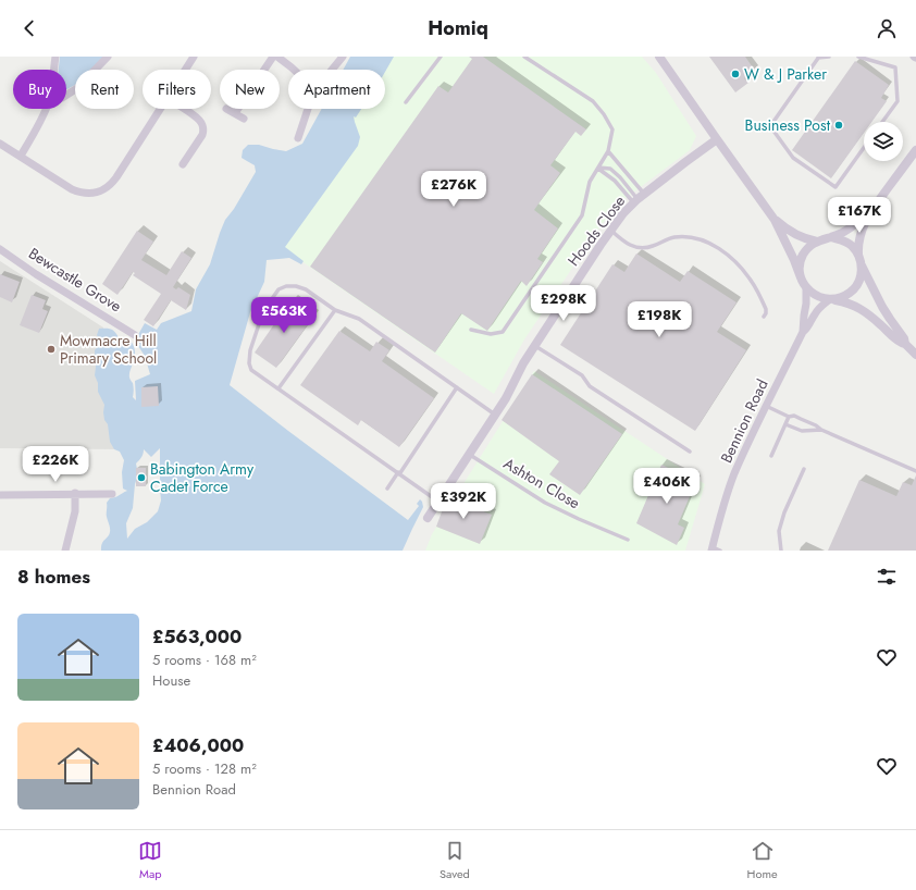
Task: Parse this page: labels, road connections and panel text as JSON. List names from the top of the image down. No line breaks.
{"streets":{"street":["Hoods Close","Bewcastle Grove","Bennion Road"],"lane":["Ashton Close"]},"crossings":[["Hoods Close","Ashton Close"]],"places":["W & J Parker","Business Post","Mowmacre Hill Primary School","Babington Army Cadet Force"],"page":{"header":"Homiq","chip":["Buy","Rent","Filters","New","Apartment"],"price":["£276K","£167K","£298K","£563K","£198K","£226K","£406K","£392K"],"heading":"8 homes","list":[{"name":"£563,000","note":"5 rooms · 168 m² · House"},{"name":"£406,000","note":"5 rooms · 128 m² · Bennion Road"}],"tabs":["Map","Saved","Home"]}}
